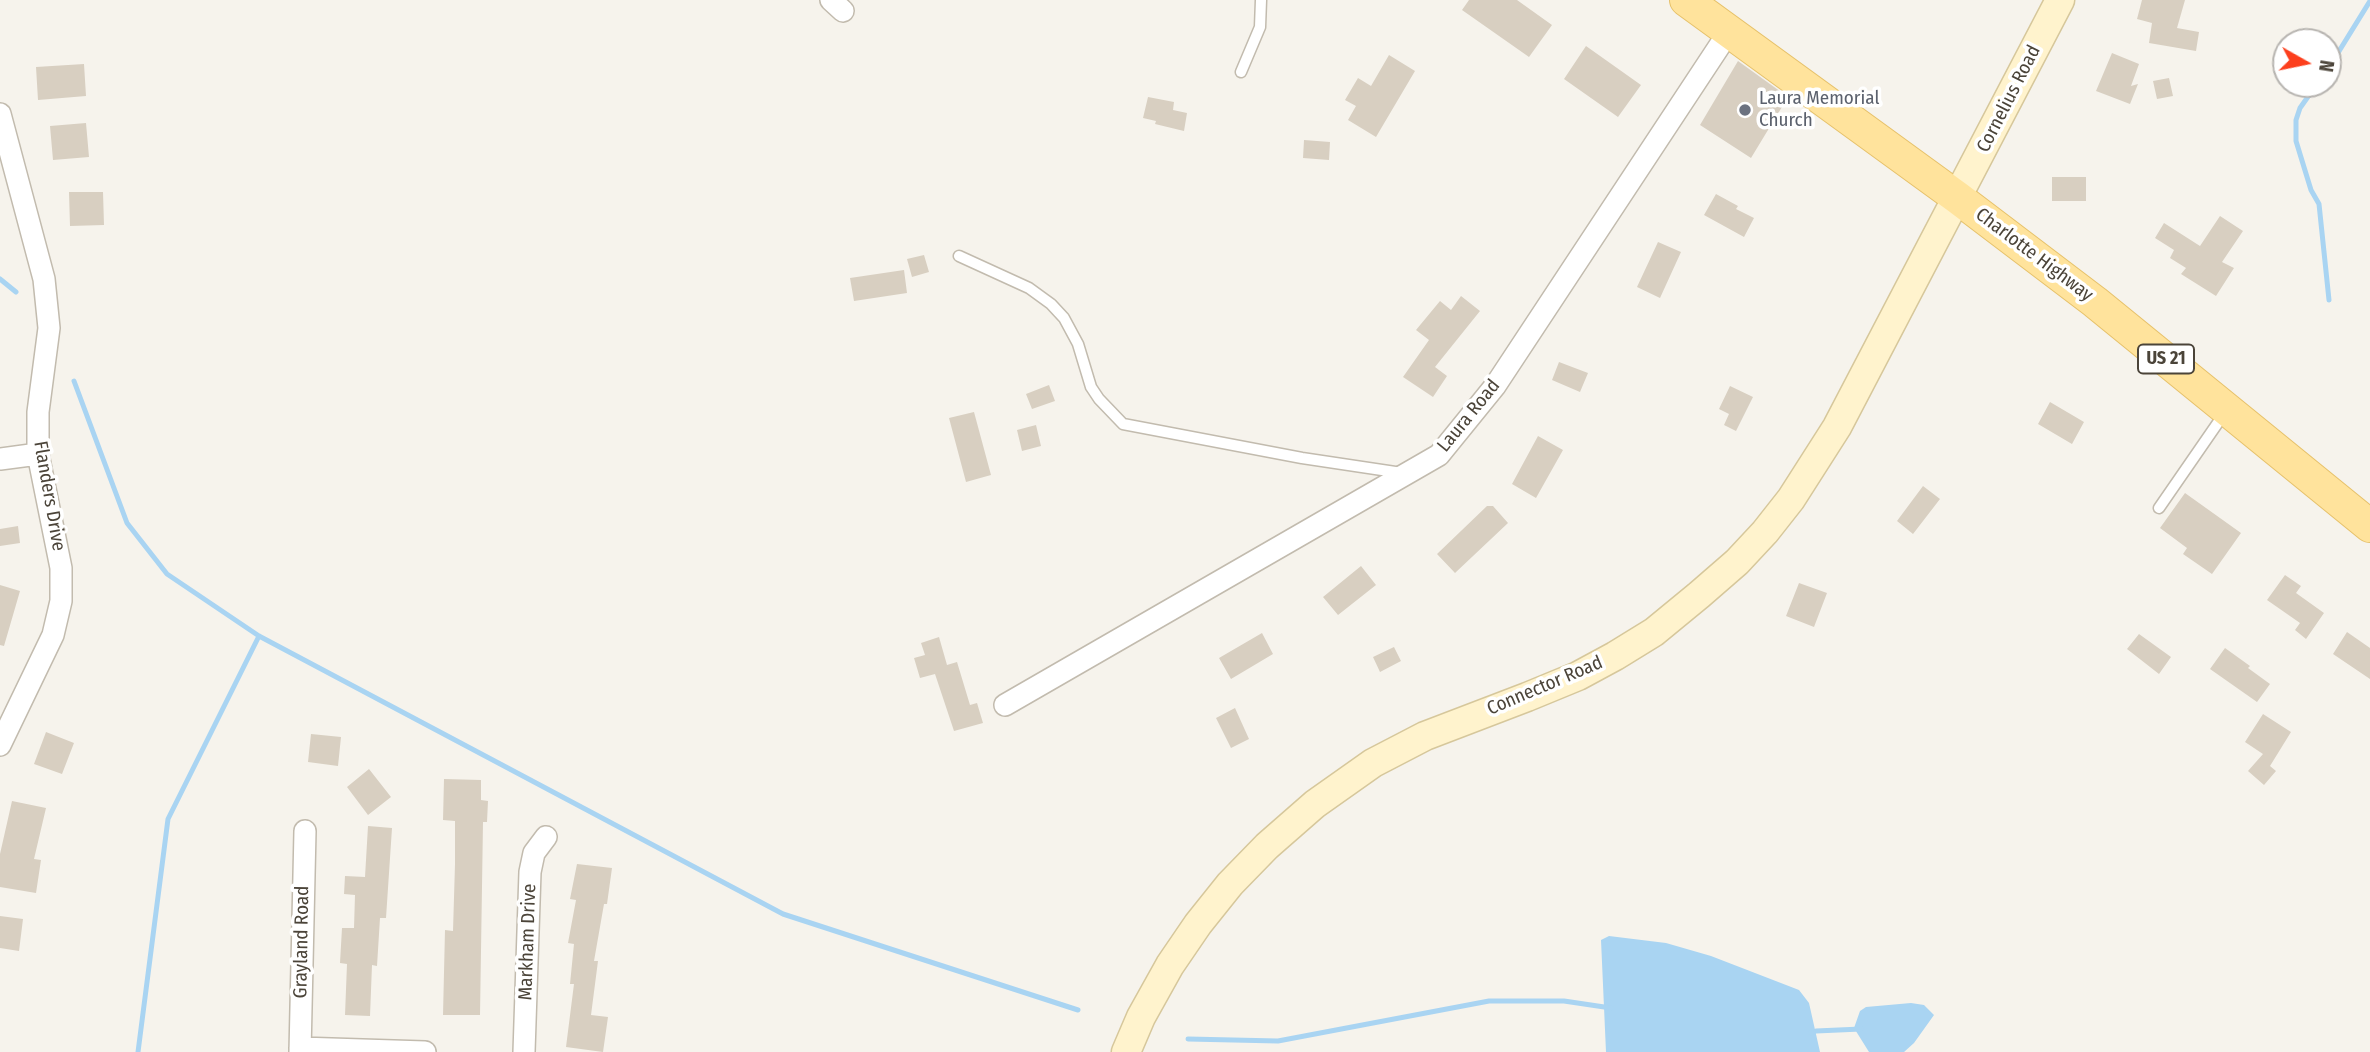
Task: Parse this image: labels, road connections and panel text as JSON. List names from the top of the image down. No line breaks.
{"streets":{"main road":["Charlotte Highway","US 21"],"street":["Cornelius Road","Laura Road","Flanders Drive","Connector Road","Grayland Road","Markham Drive"]},"crossings":[["Cornelius Road","Charlotte Highway"],["Cornelius Road","Connector Road"],["Charlotte Highway","Laura Road"],["Charlotte Highway","Connector Road"]],"places":["Laura Memorial Church"],"north":"right"}
